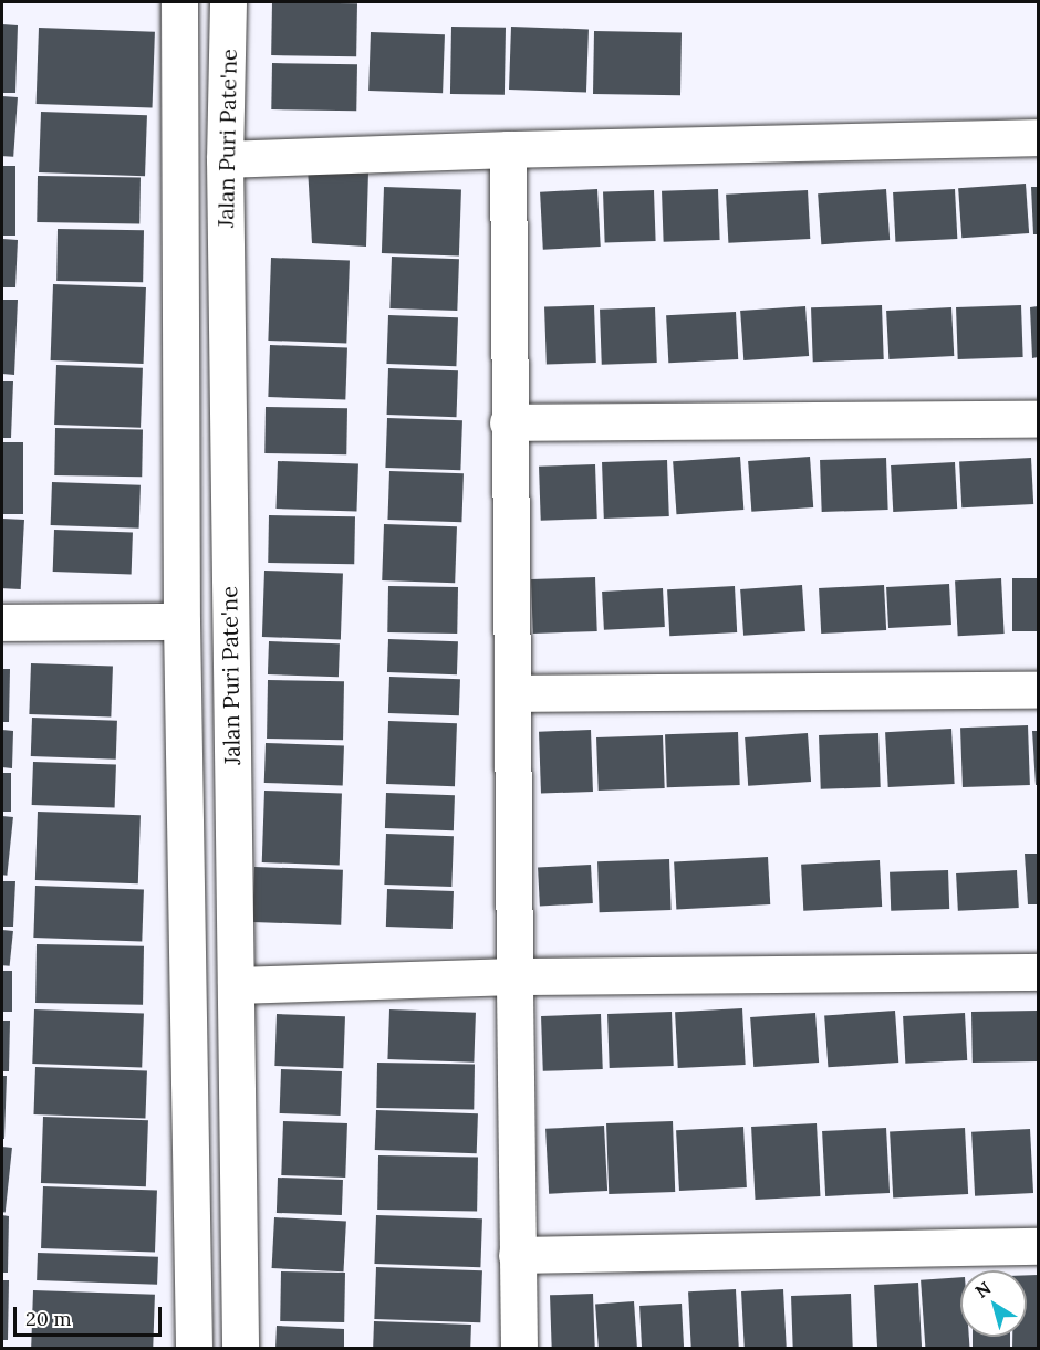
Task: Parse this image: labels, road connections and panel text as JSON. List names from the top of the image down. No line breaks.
{"streets":{"street":["Jalan Puri Pate'ne"]},"scale_bar":"20 m","north":"top left"}
